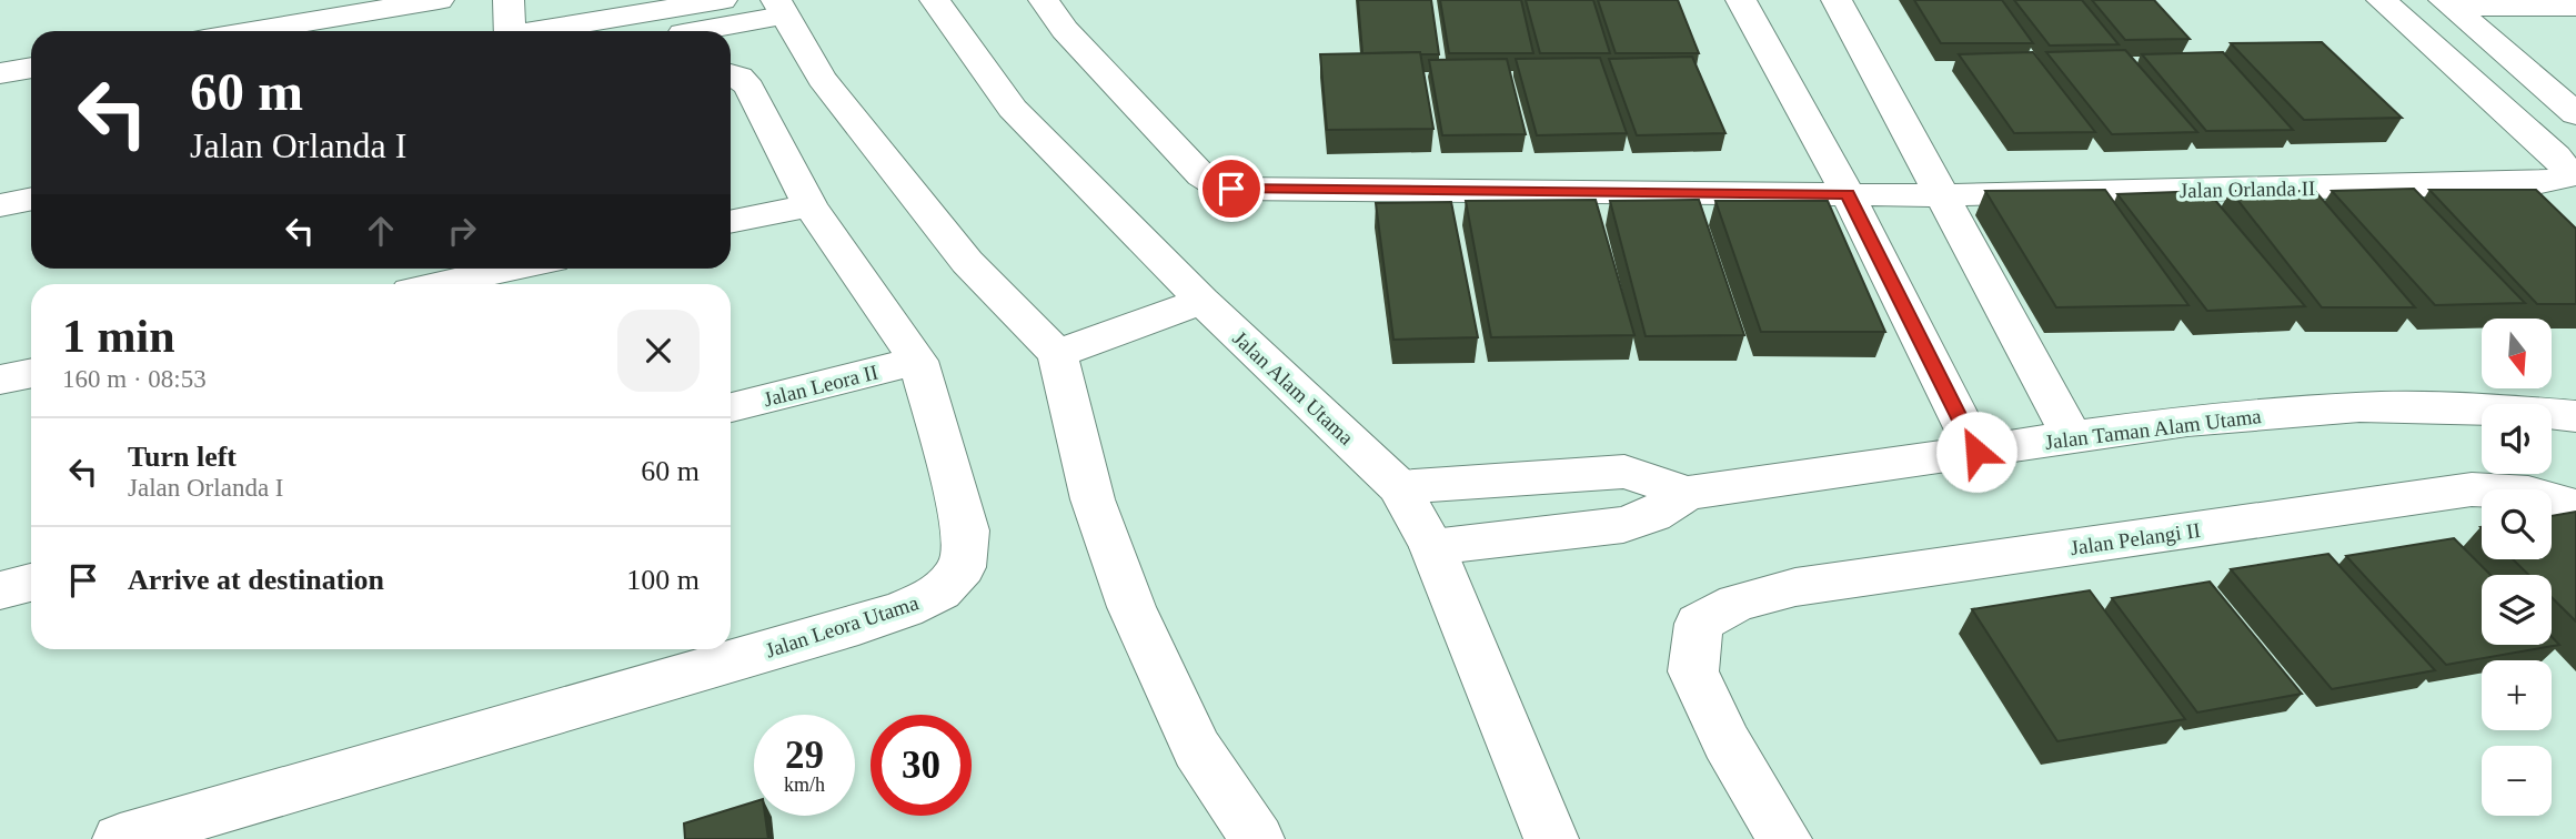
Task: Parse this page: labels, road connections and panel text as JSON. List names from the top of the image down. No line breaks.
{"streets":{"street":["Jalan Orlanda II","Jalan Leora II","Jalan Alam Utama","Jalan Taman Alam Utama","Jalan Pelangi II","Jalan Leora Utama"]},"crossings":[["Jalan Leora II","Jalan Leora Utama"],["Jalan Alam Utama","Jalan Taman Alam Utama"]],"north":"bottom","page":{"turn":["60 m","Jalan Orlanda I"],"heading":["1 min","160 m · 08:53"],"map_buttons":["+","−"],"list":[{"name":"Turn left","note":"Jalan Orlanda I","value":"60 m"},{"name":"Arrive at destination","value":"100 m"}],"speed":"29 km/h","limit":"30"}}
